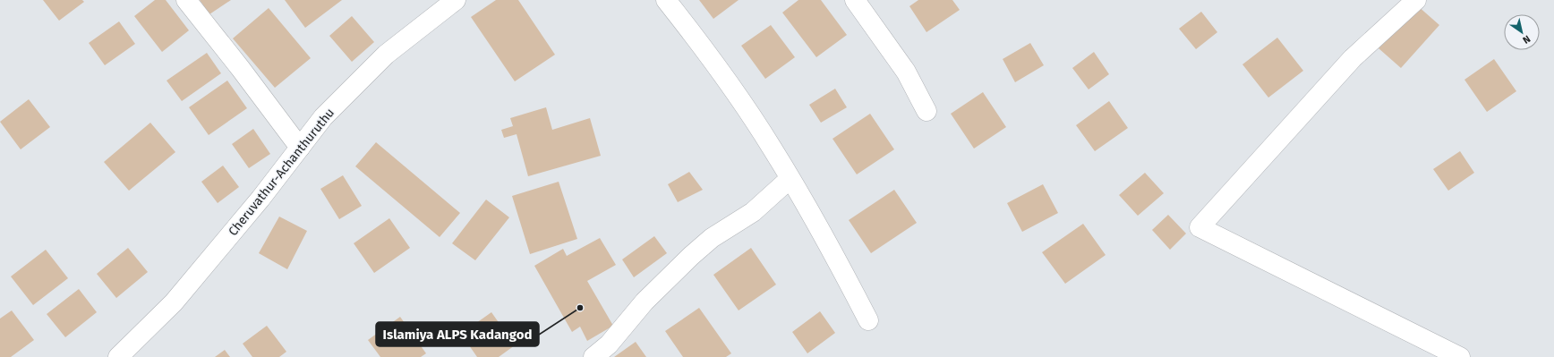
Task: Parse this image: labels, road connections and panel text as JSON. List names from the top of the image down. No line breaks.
{"streets":{"street":["Cheruvathur-Achanthuruthu"]},"places":["Islamiya ALPS Kadangod"],"north":"bottom right"}
